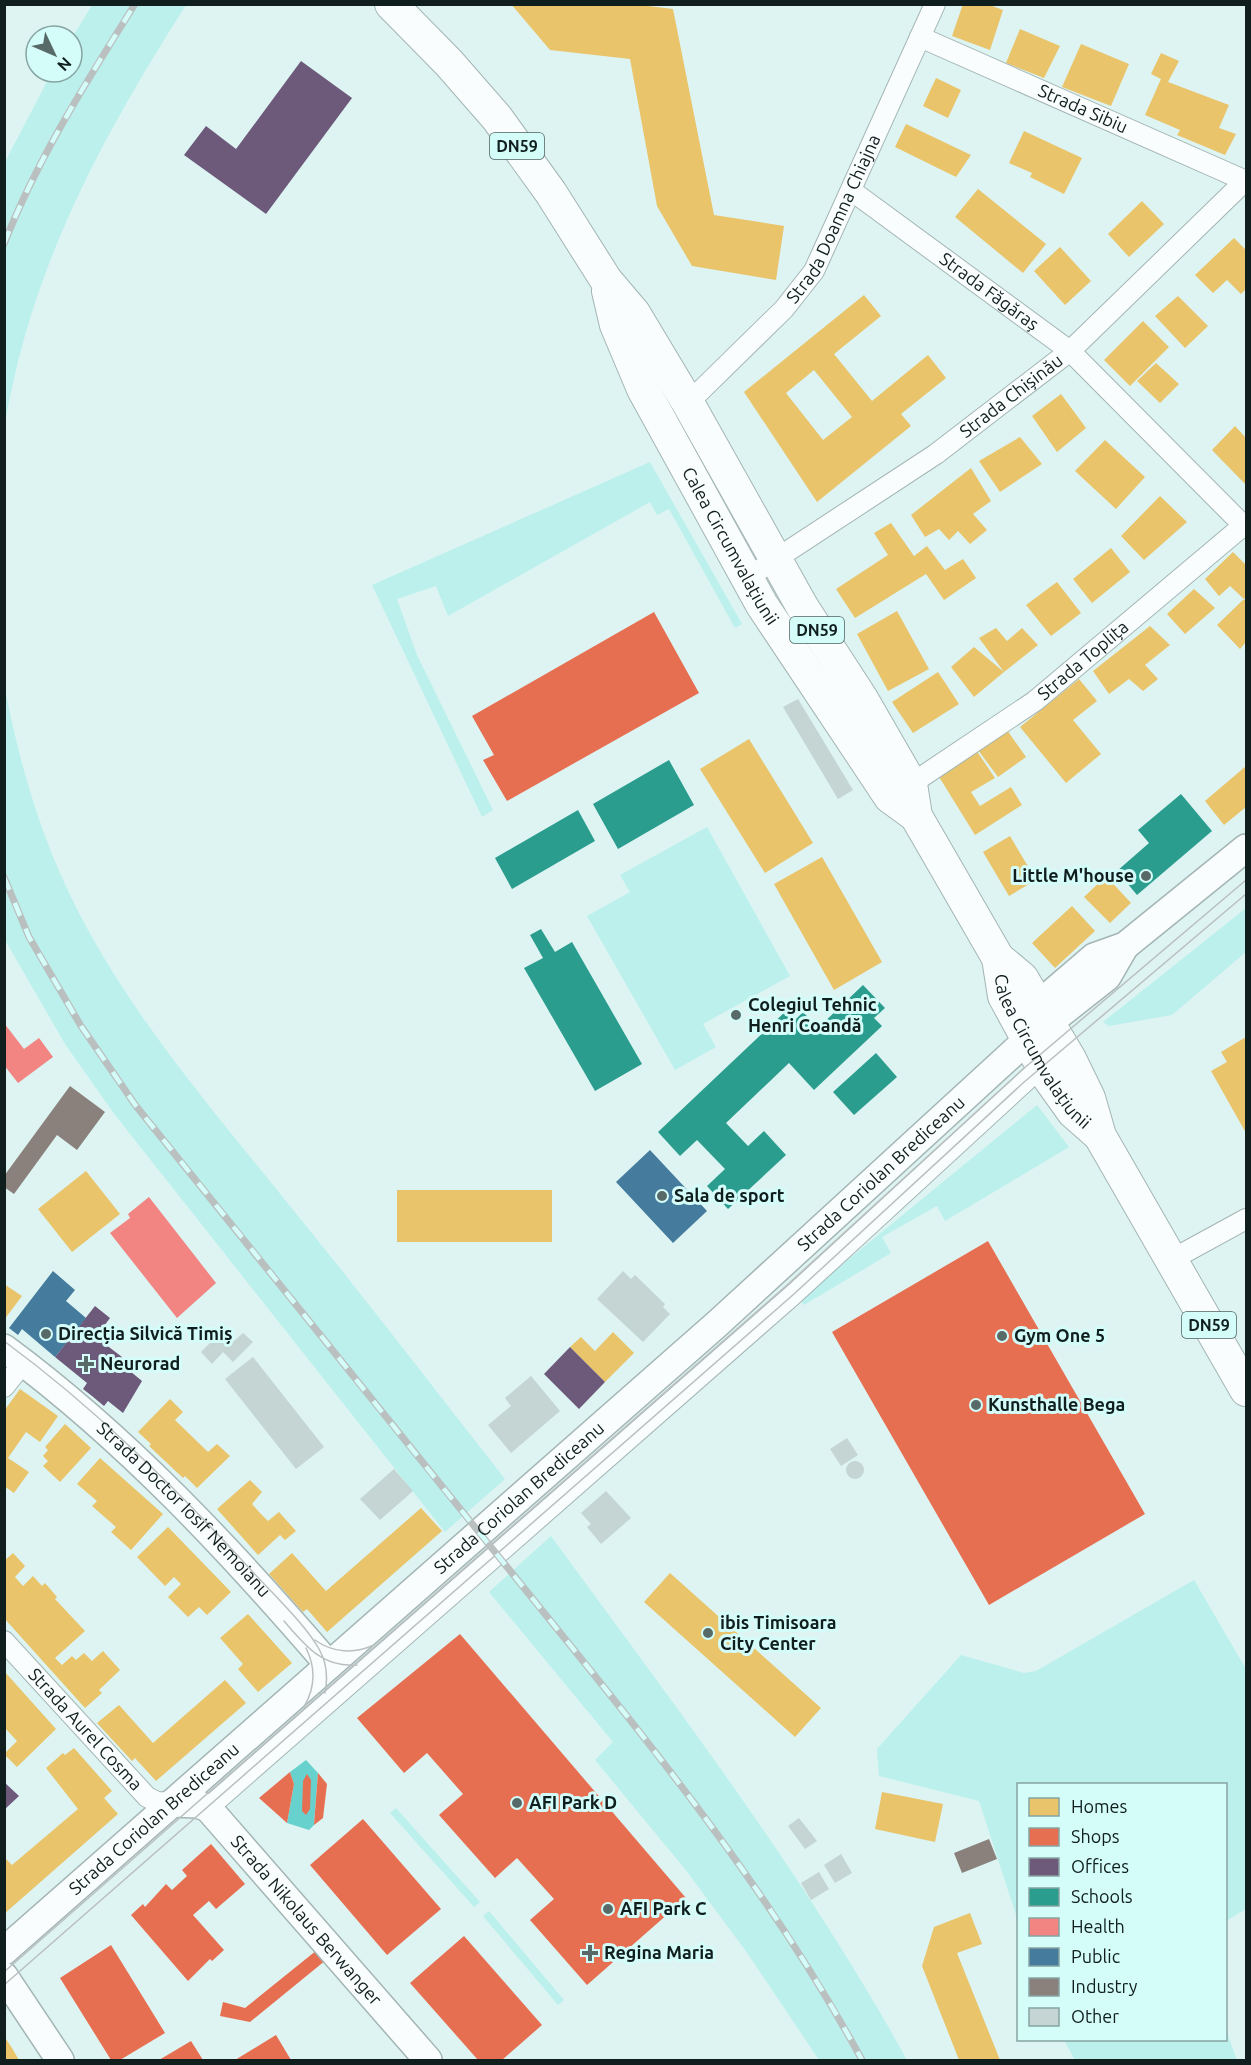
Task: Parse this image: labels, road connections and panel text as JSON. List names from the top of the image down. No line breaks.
{"streets":{"main road":["DN59","Calea Circumvalațiunii"],"street":["Strada Sibiu","Strada Doamna Chiajna","Strada Făgăraș","Strada Chișinău","Strada Toplița","Strada Coriolan Brediceanu","Strada Doctor Iosif Nemoianu","Strada Aurel Cosma","Strada Nikolaus Berwanger"]},"crossings":[["Strada Sibiu","Strada Doamna Chiajna"],["Strada Sibiu","Strada Chișinău"],["Strada Doamna Chiajna","Strada Făgăraș"],["Strada Doamna Chiajna","Calea Circumvalațiunii"],["Strada Făgăraș","Strada Chișinău"],["Strada Făgăraș","Strada Toplița"],["Strada Chișinău","Calea Circumvalațiunii"],["Calea Circumvalațiunii","Strada Toplița"],["Calea Circumvalațiunii","Strada Coriolan Brediceanu"],["Strada Coriolan Brediceanu","Strada Doctor Iosif Nemoianu"],["Strada Coriolan Brediceanu","Strada Aurel Cosma"],["Strada Coriolan Brediceanu","Strada Nikolaus Berwanger"]],"places":{"other":["Little M'house","Colegiul Tehnic Henri Coandă","Sala de sport","Direcția Silvică Timiș","Gym One 5","Kunsthalle Bega","ibis Timisoara City Center","AFI Park D","AFI Park C"],"health":["Neurorad","Regina Maria"]},"legend":["Homes","Shops","Offices","Schools","Health","Public","Industry","Other"],"north":"bottom right"}
